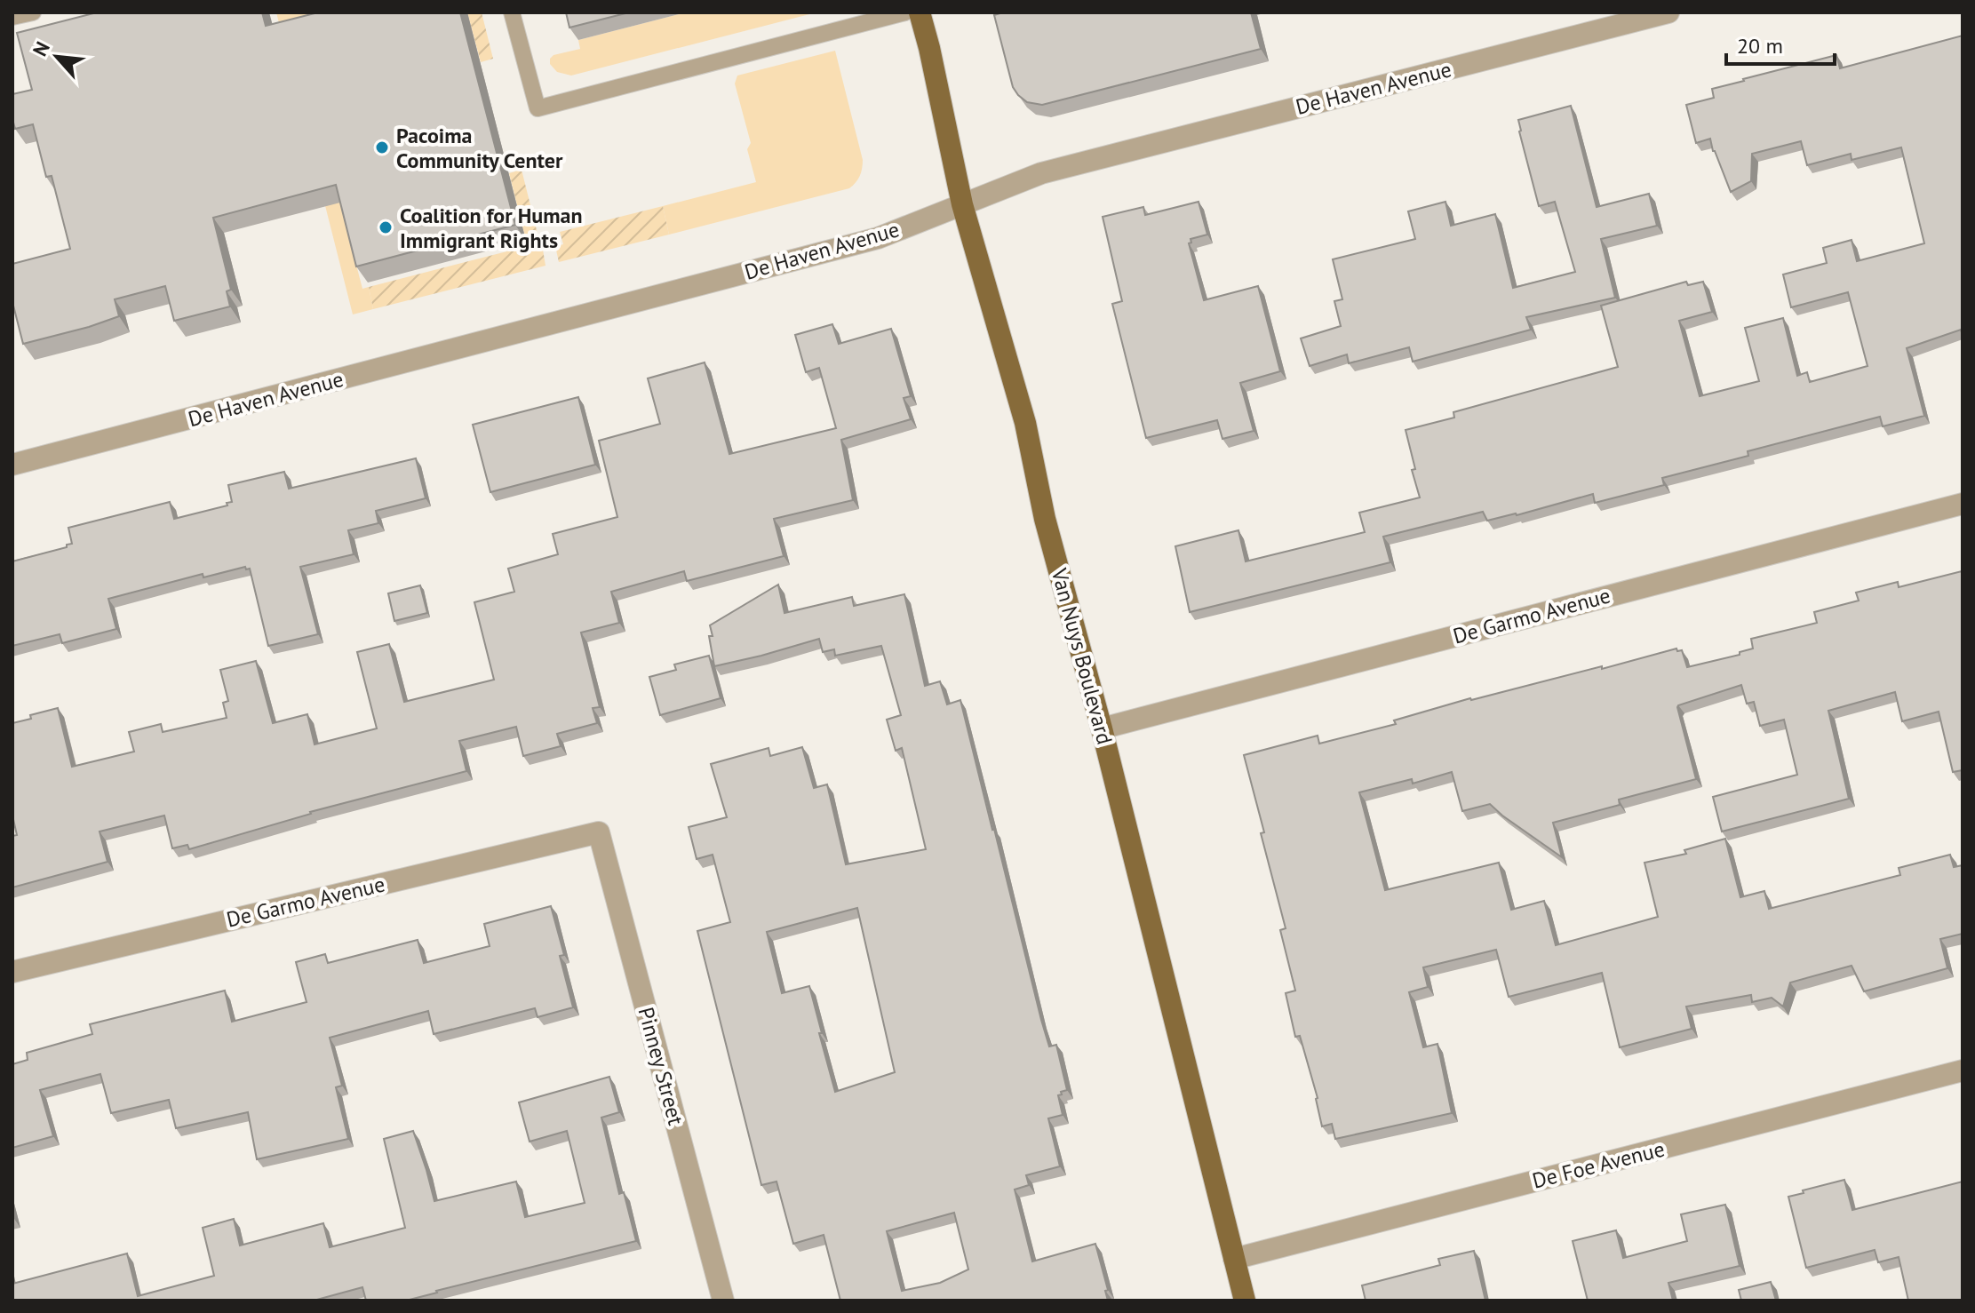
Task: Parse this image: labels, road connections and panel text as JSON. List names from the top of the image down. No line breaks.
{"streets":{"main road":["Van Nuys Boulevard"],"street":["De Haven Avenue","De Garmo Avenue","Pinney Street","De Foe Avenue"]},"crossings":[["De Haven Avenue","Van Nuys Boulevard"],["De Garmo Avenue","Van Nuys Boulevard"],["De Garmo Avenue","Pinney Street"],["Van Nuys Boulevard","De Foe Avenue"]],"places":["Pacoima Community Center","Coalition for Human Immigrant Rights"],"scale_bar":"20 m","north":"top left"}
